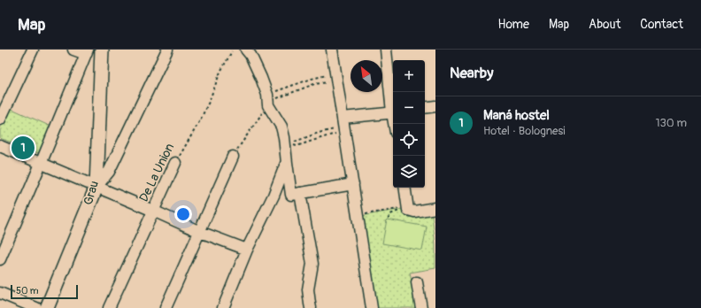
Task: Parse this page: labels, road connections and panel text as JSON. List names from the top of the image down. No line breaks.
{"streets":{"street":["De La Union","Grau"]},"scale_bar":"50 m","north":"top left","page":{"header":"Map","nav":["Home","Map","About","Contact"],"heading":"Nearby","map_buttons":["+","−"],"list":[{"mark":"1","name":"Maná hostel","note":"Hotel · Bolognesi","value":"130 m"}],"pins":"1","scale":"50 m"}}
